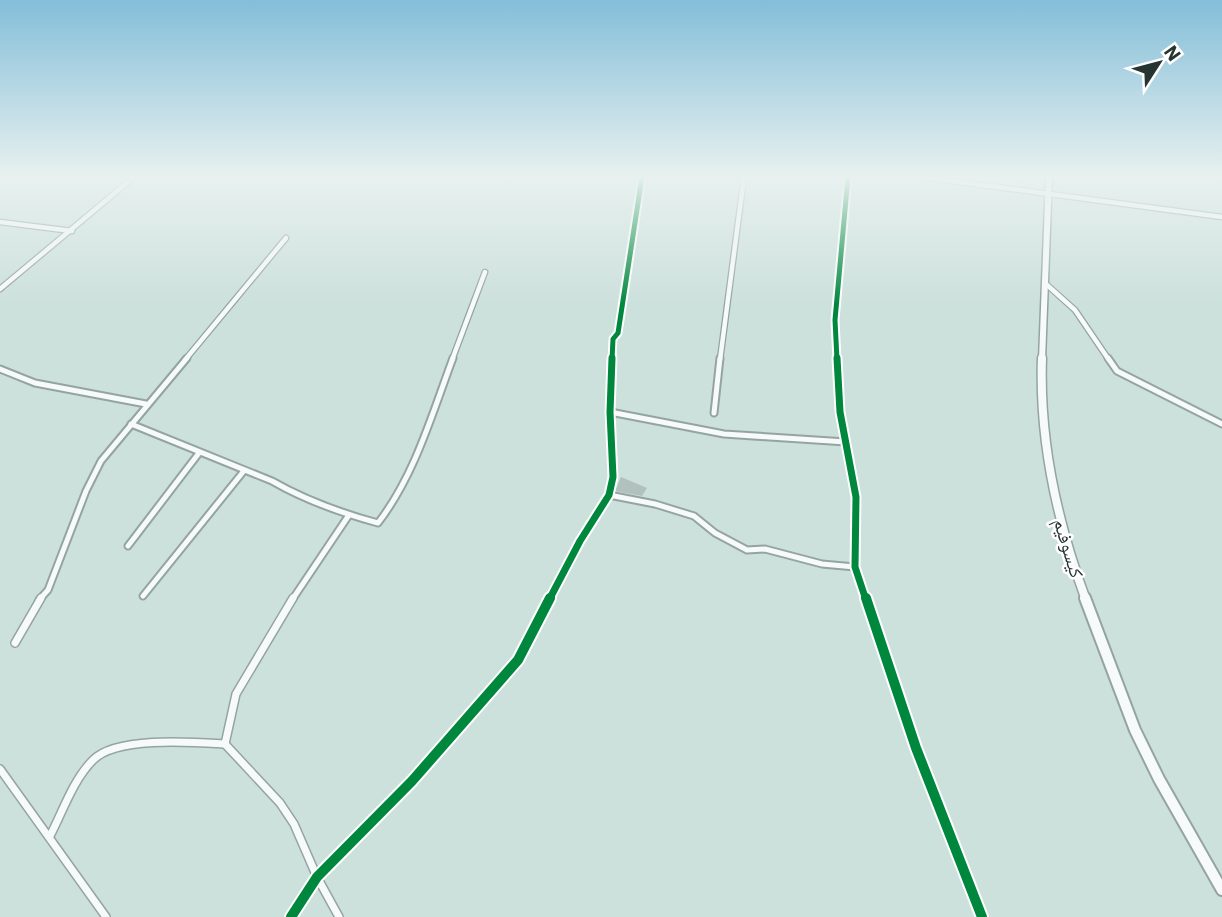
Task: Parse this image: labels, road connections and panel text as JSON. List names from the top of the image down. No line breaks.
{"streets":{"street":["كيسوفيم"]},"north":"top right"}
